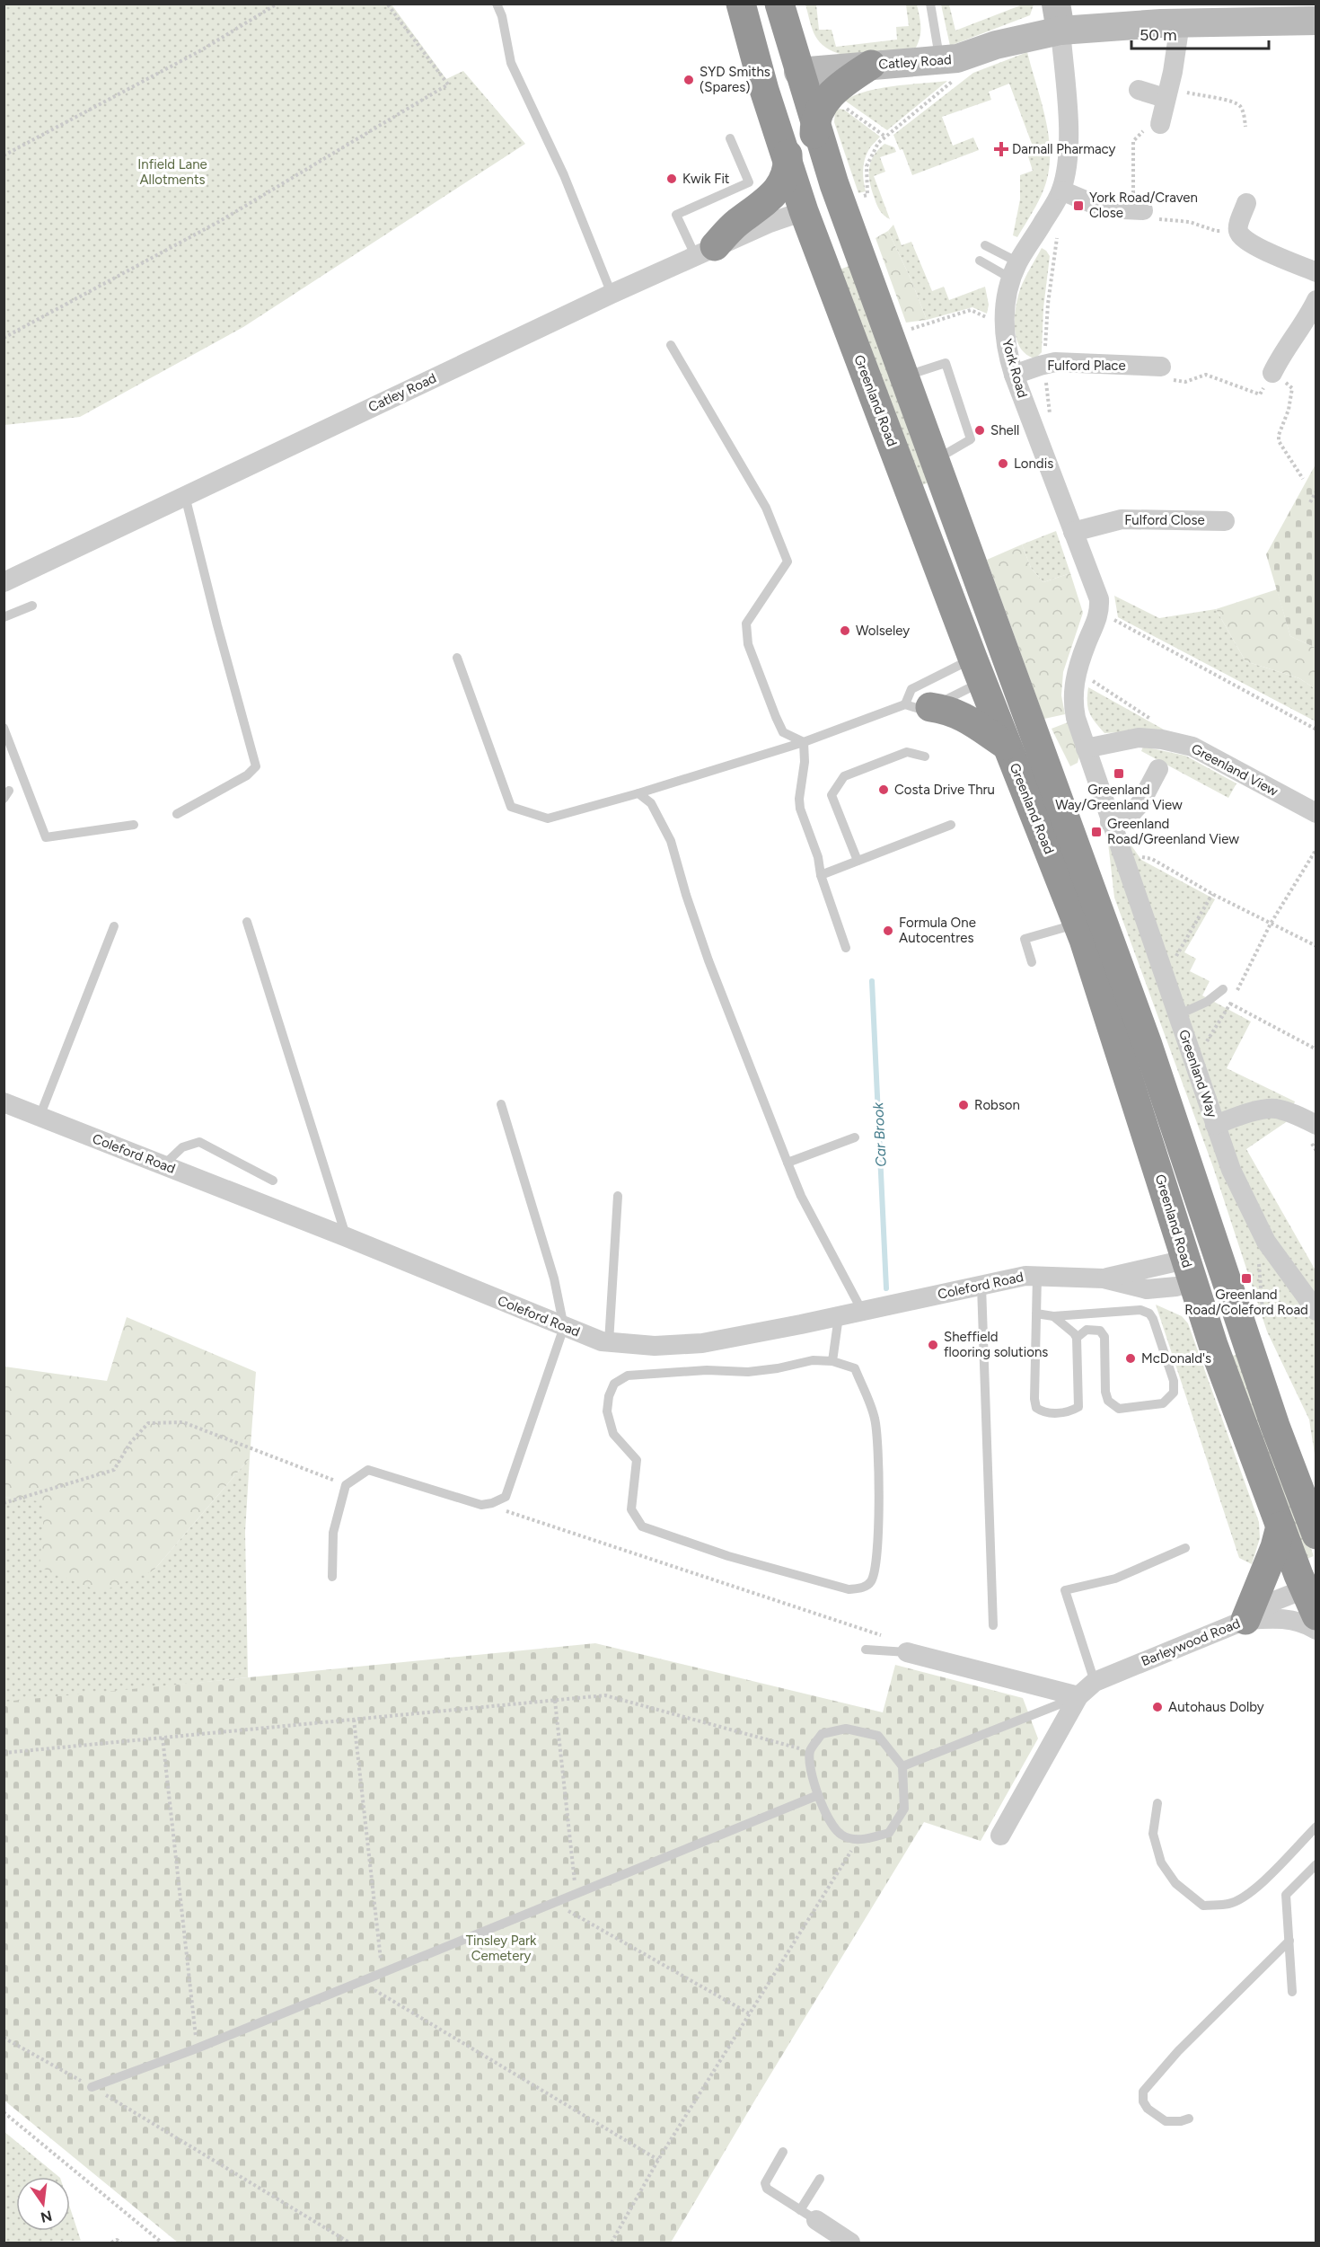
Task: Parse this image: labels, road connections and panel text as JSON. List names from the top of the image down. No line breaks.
{"streets":{"highway":["Greenland Road"],"main road":["Catley Road"],"street":["Fulford Place","York Road","Fulford Close","Greenland View","Greenland Way","Coleford Road","Barleywood Road"]},"crossings":[["Catley Road","York Road"],["Catley Road","Greenland Road"],["Fulford Place","York Road"],["York Road","Fulford Close"],["York Road","Greenland Way"],["Greenland Road","Coleford Road"],["Greenland Road","Barleywood Road"],["Greenland View","Greenland Way"]],"water":["Car Brook"],"parks":["Infield Lane Allotments","Tinsley Park Cemetery"],"places":{"other":["SYD Smiths (Spares)","Kwik Fit","Shell","Londis","Wolseley","Costa Drive Thru","Formula One Autocentres","Robson","Sheffield flooring solutions","McDonald's","Autohaus Dolby"],"health":["Darnall Pharmacy"],"transit":["York Road/Craven Close","Greenland Way/Greenland View","Greenland Road/Greenland View","Greenland Road/Coleford Road"]},"scale_bar":"50 m","north":"bottom"}
